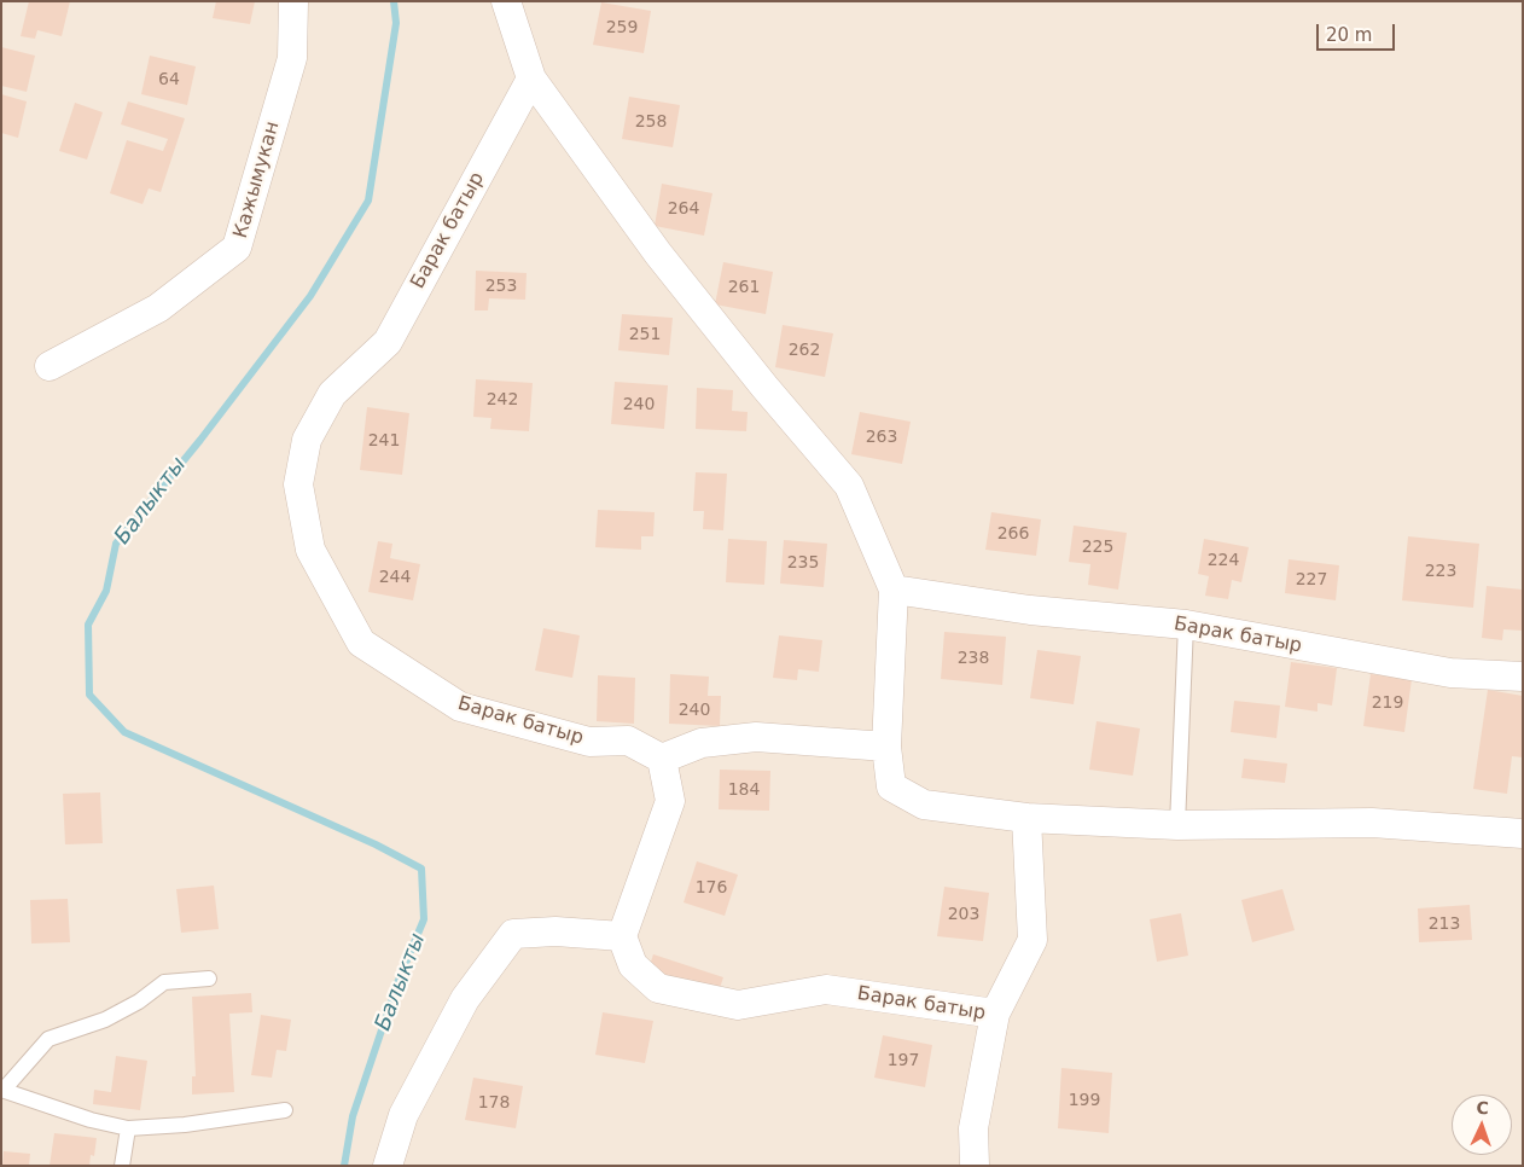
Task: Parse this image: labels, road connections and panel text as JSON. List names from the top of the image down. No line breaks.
{"streets":{"street":["Кажымукан","Барак батыр"]},"water":["Балыкты"],"house_numbers":["259","64","258","264","253","261","251","262","242","240","263","241","266","225","224","235","223","244","227","238","219","240","184","176","203","213","197","199","178"],"scale_bar":"20 m","north":"top"}
